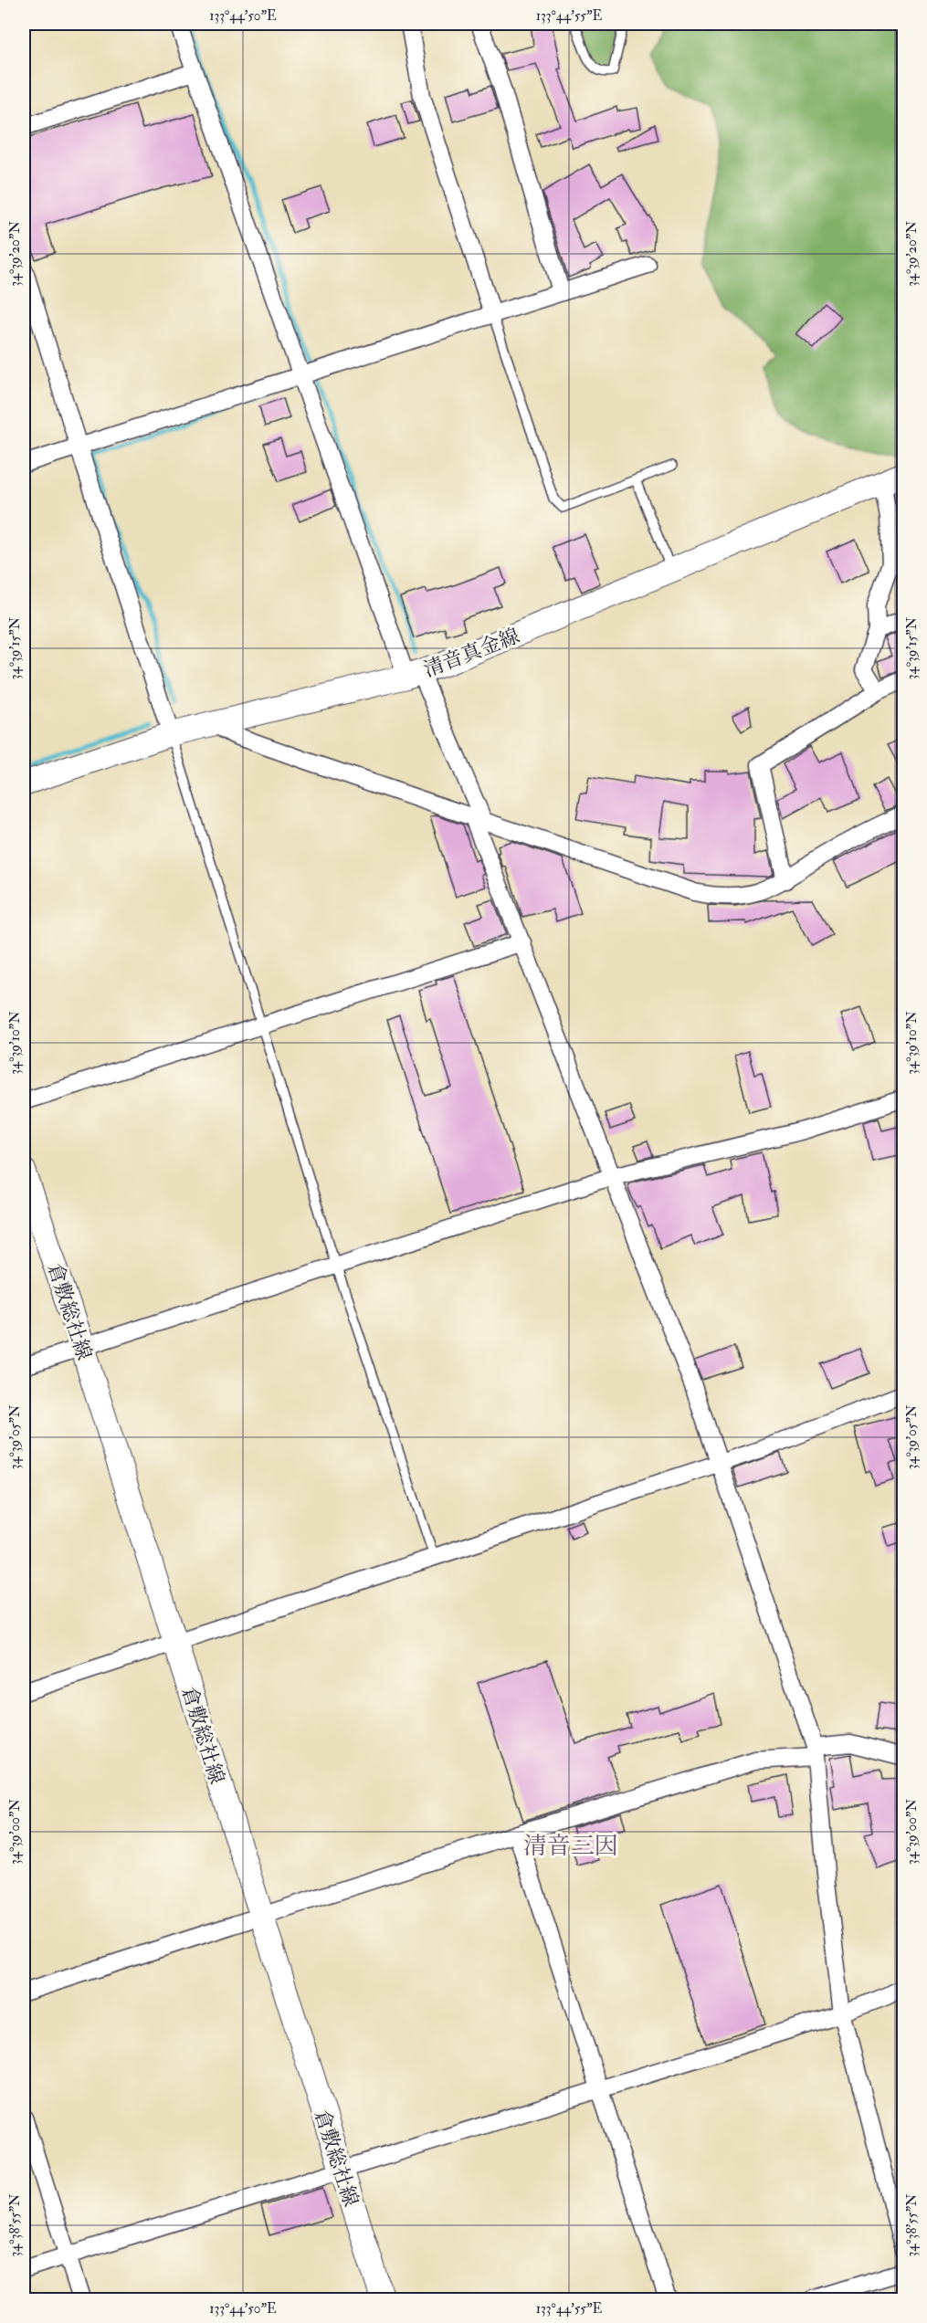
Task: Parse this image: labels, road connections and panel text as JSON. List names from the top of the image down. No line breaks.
{"streets":{"main road":["清音真金線","倉敷総社線"]},"districts":["清音三因"],"coordinates":["133°44'50\"E","133°44'55\"E","34°39'20\"N","34°39'15\"N","34°39'10\"N","34°39'05\"N","34°39'00\"N","34°38'55\"N"]}
